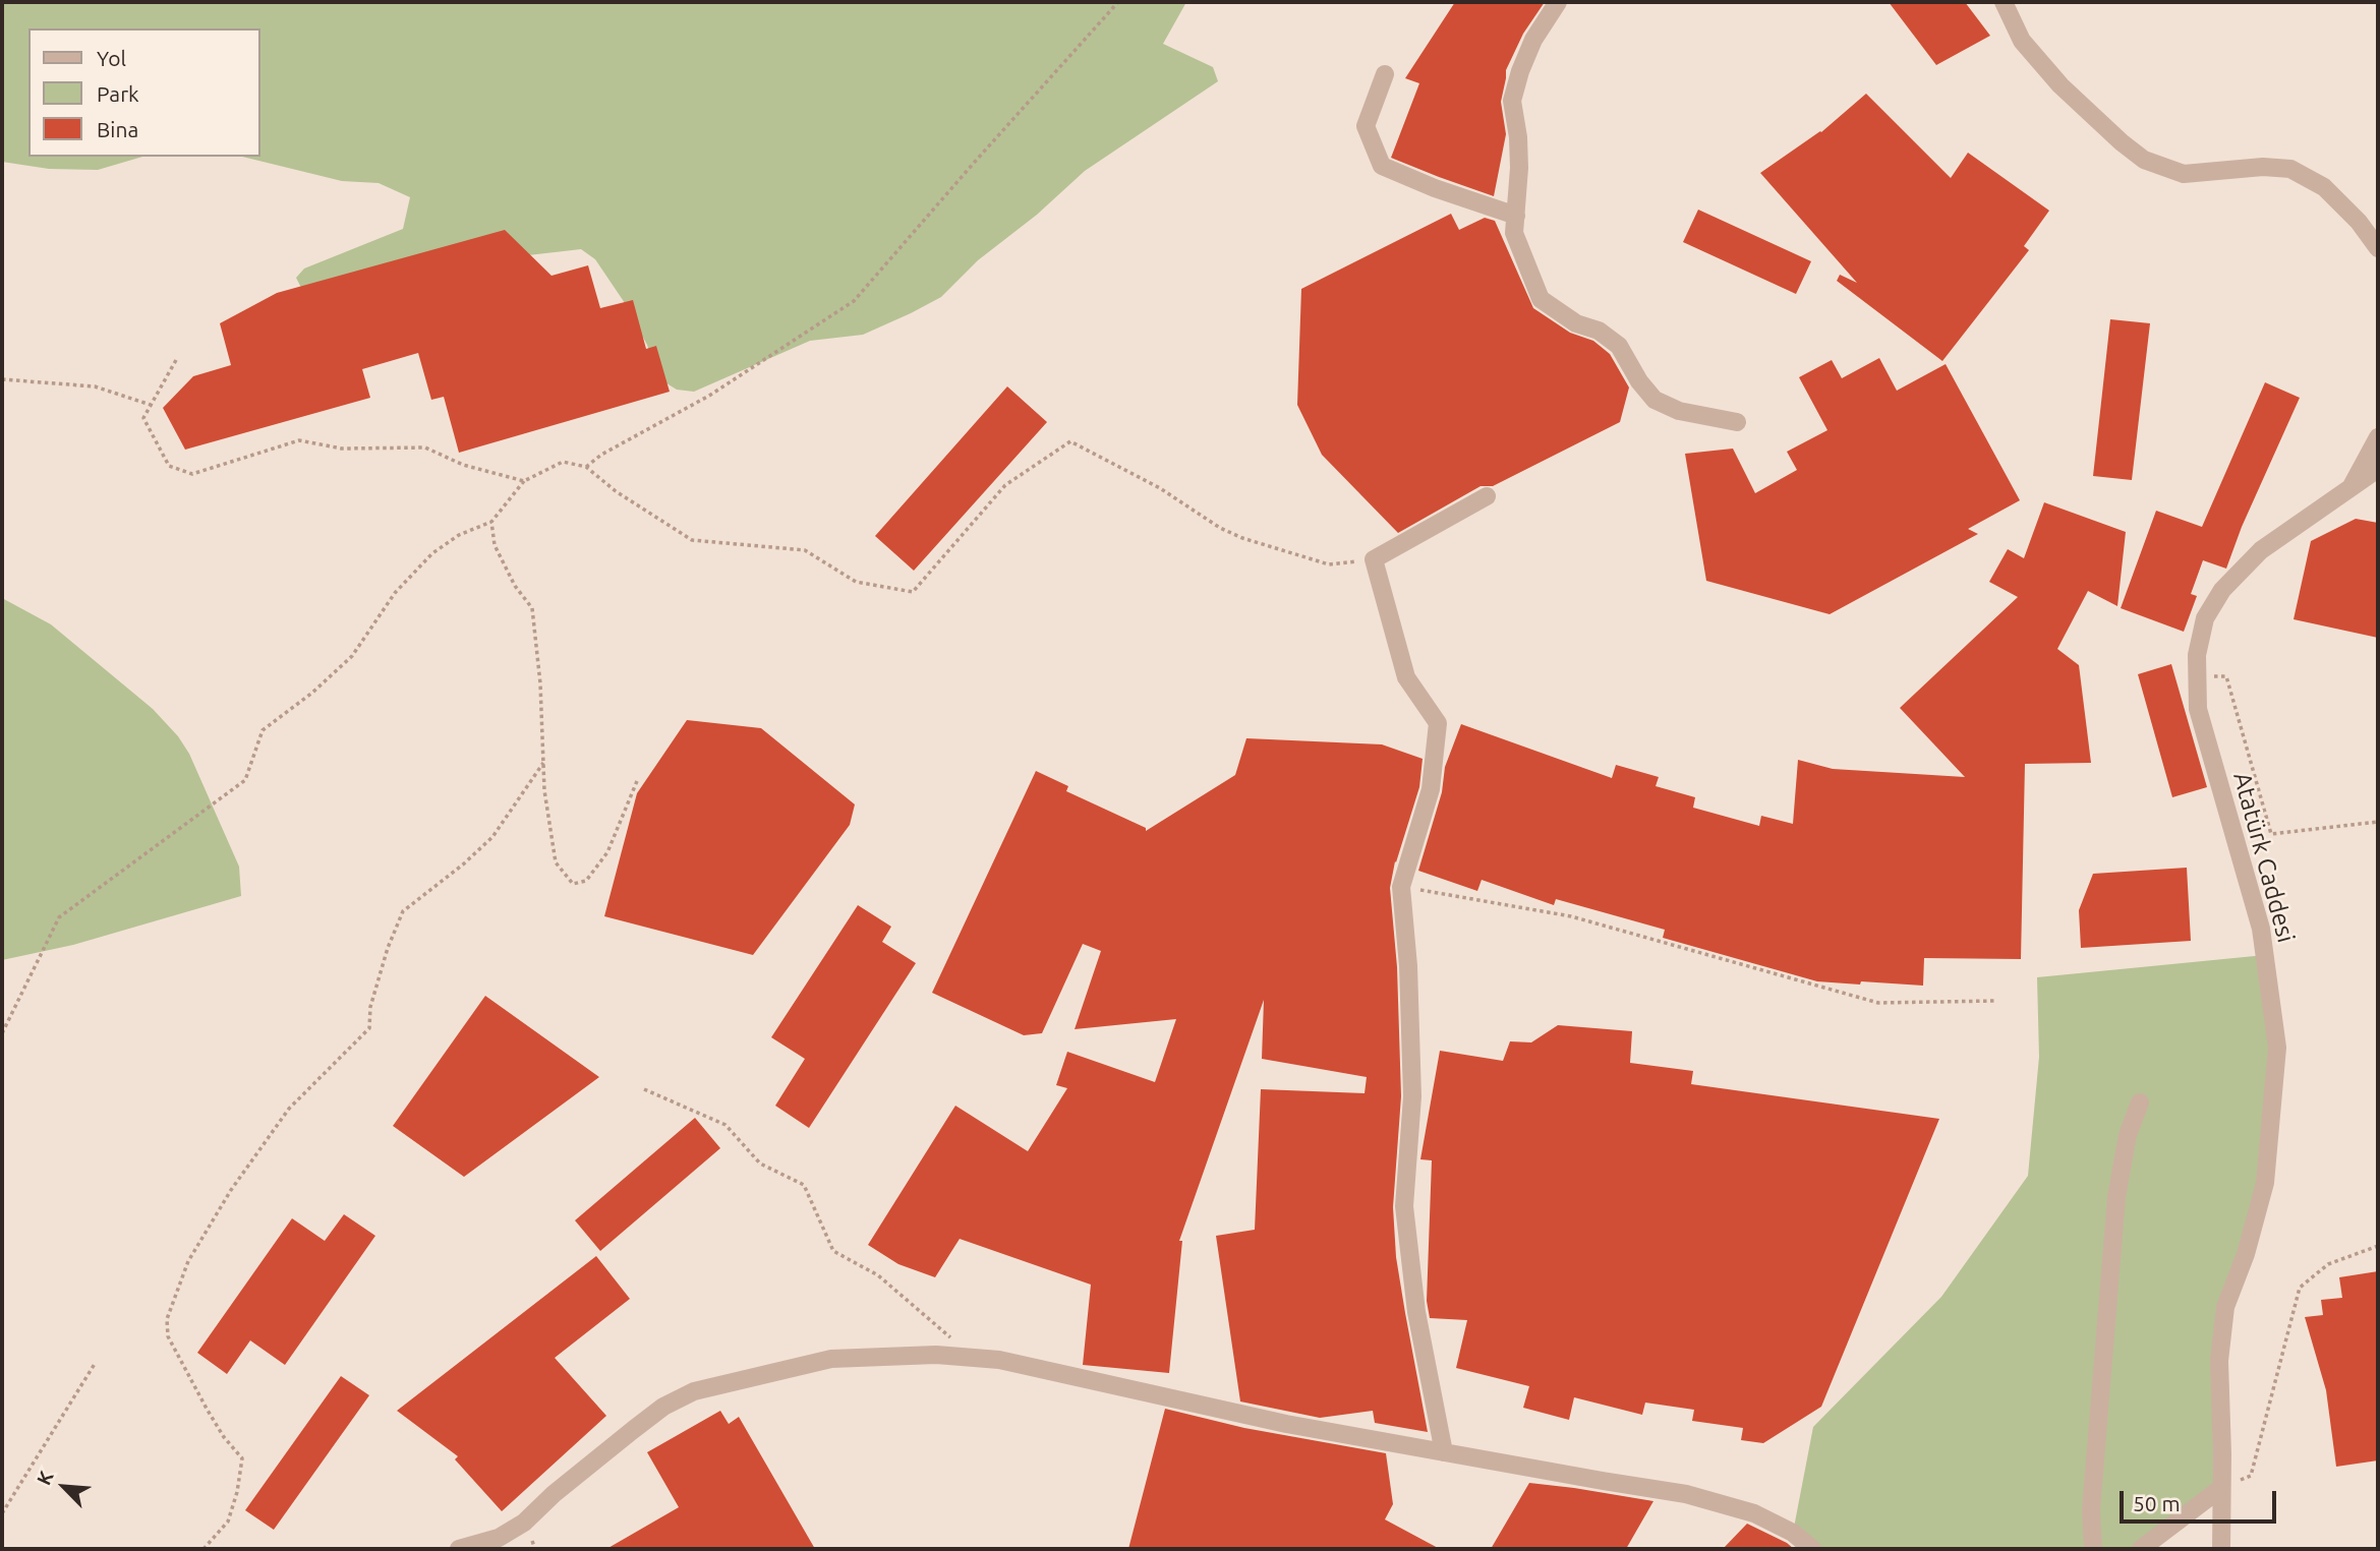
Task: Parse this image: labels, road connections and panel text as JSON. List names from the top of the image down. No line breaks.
{"streets":{"street":["Atatürk Caddesi"]},"legend":["Yol","Park","Bina"],"scale_bar":"50 m","north":"top left"}
